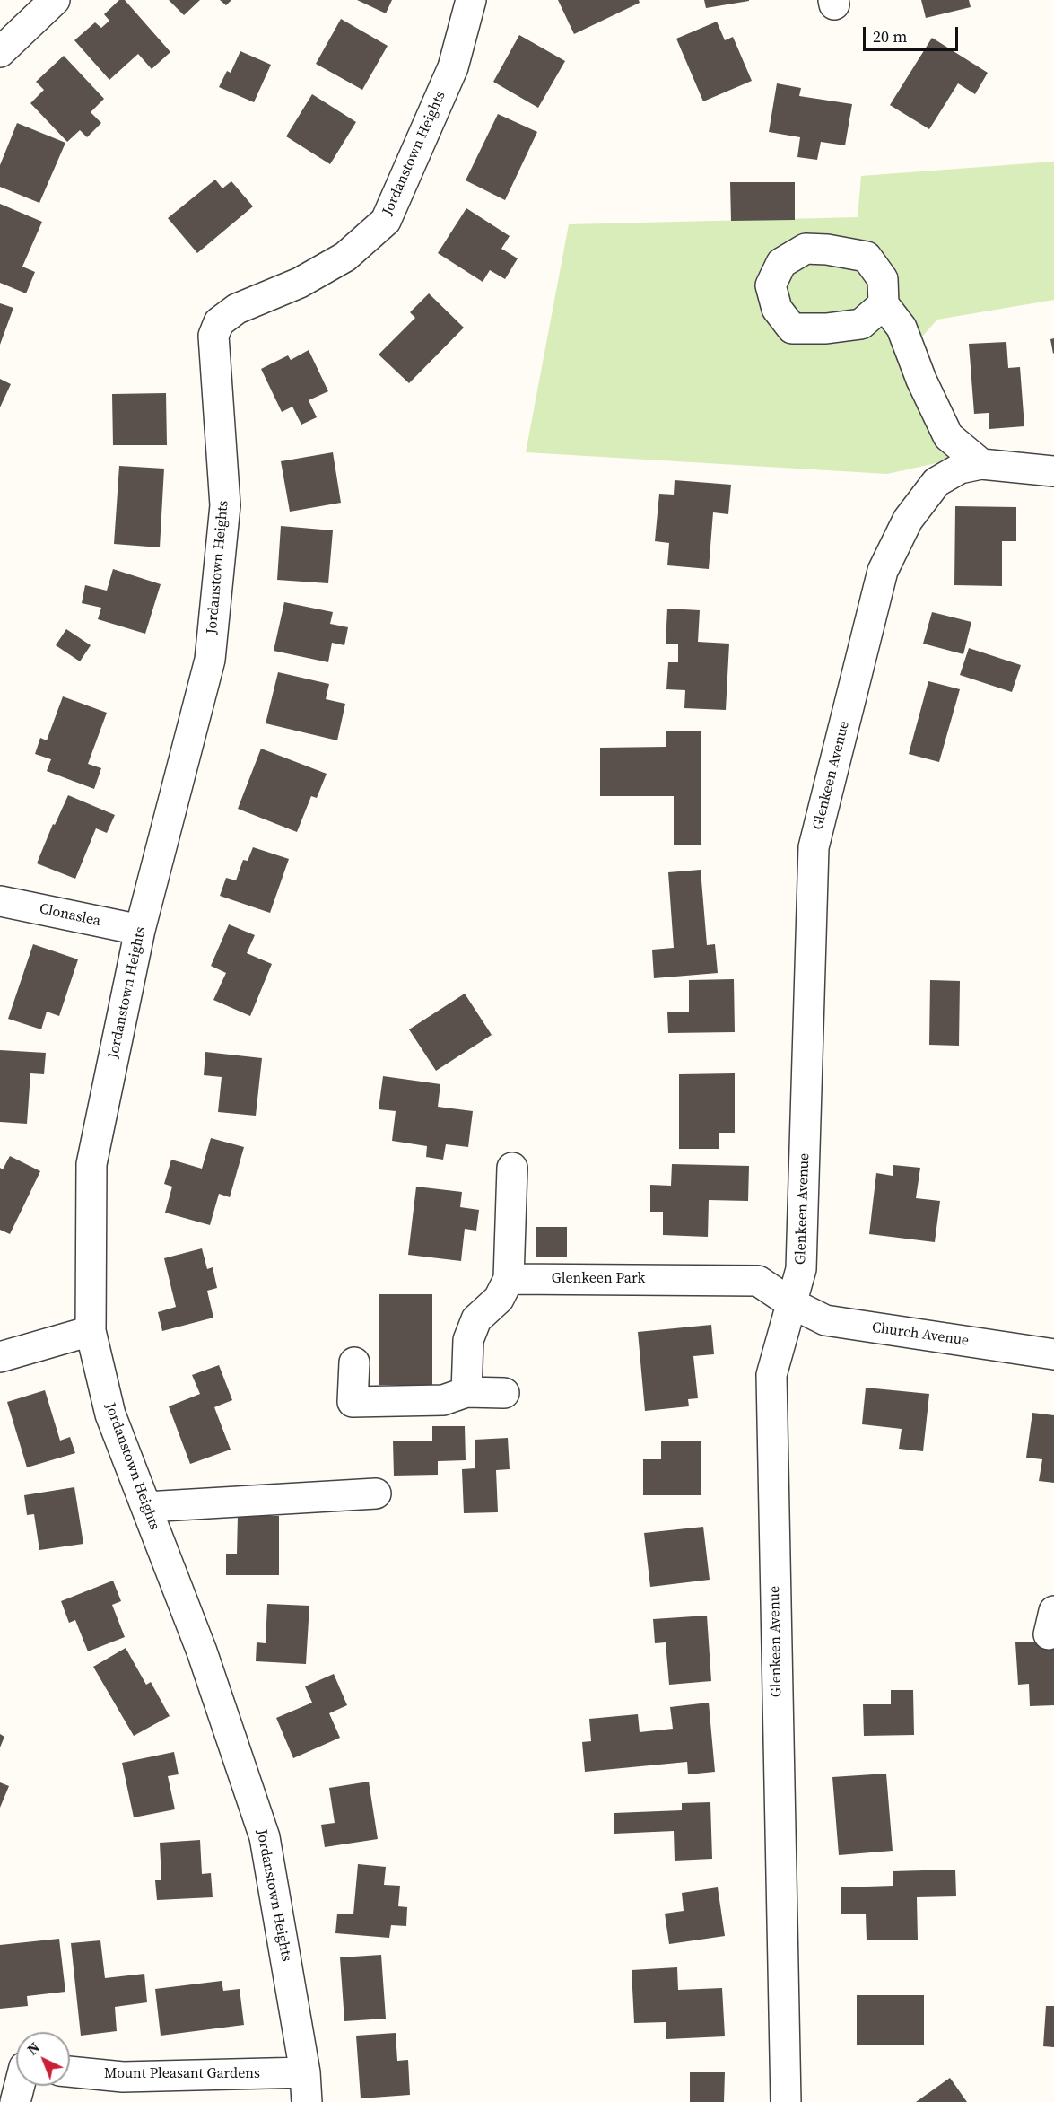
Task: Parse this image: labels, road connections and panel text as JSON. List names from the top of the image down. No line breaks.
{"streets":{"street":["Jordanstown Heights","Glenkeen Avenue","Clonaslea","Glenkeen Park","Church Avenue","Mount Pleasant Gardens"]},"crossings":[["Jordanstown Heights","Clonaslea"],["Jordanstown Heights","Mount Pleasant Gardens"],["Glenkeen Avenue","Glenkeen Park"],["Glenkeen Avenue","Church Avenue"],["Glenkeen Park","Church Avenue"]],"scale_bar":"20 m","north":"top left"}
